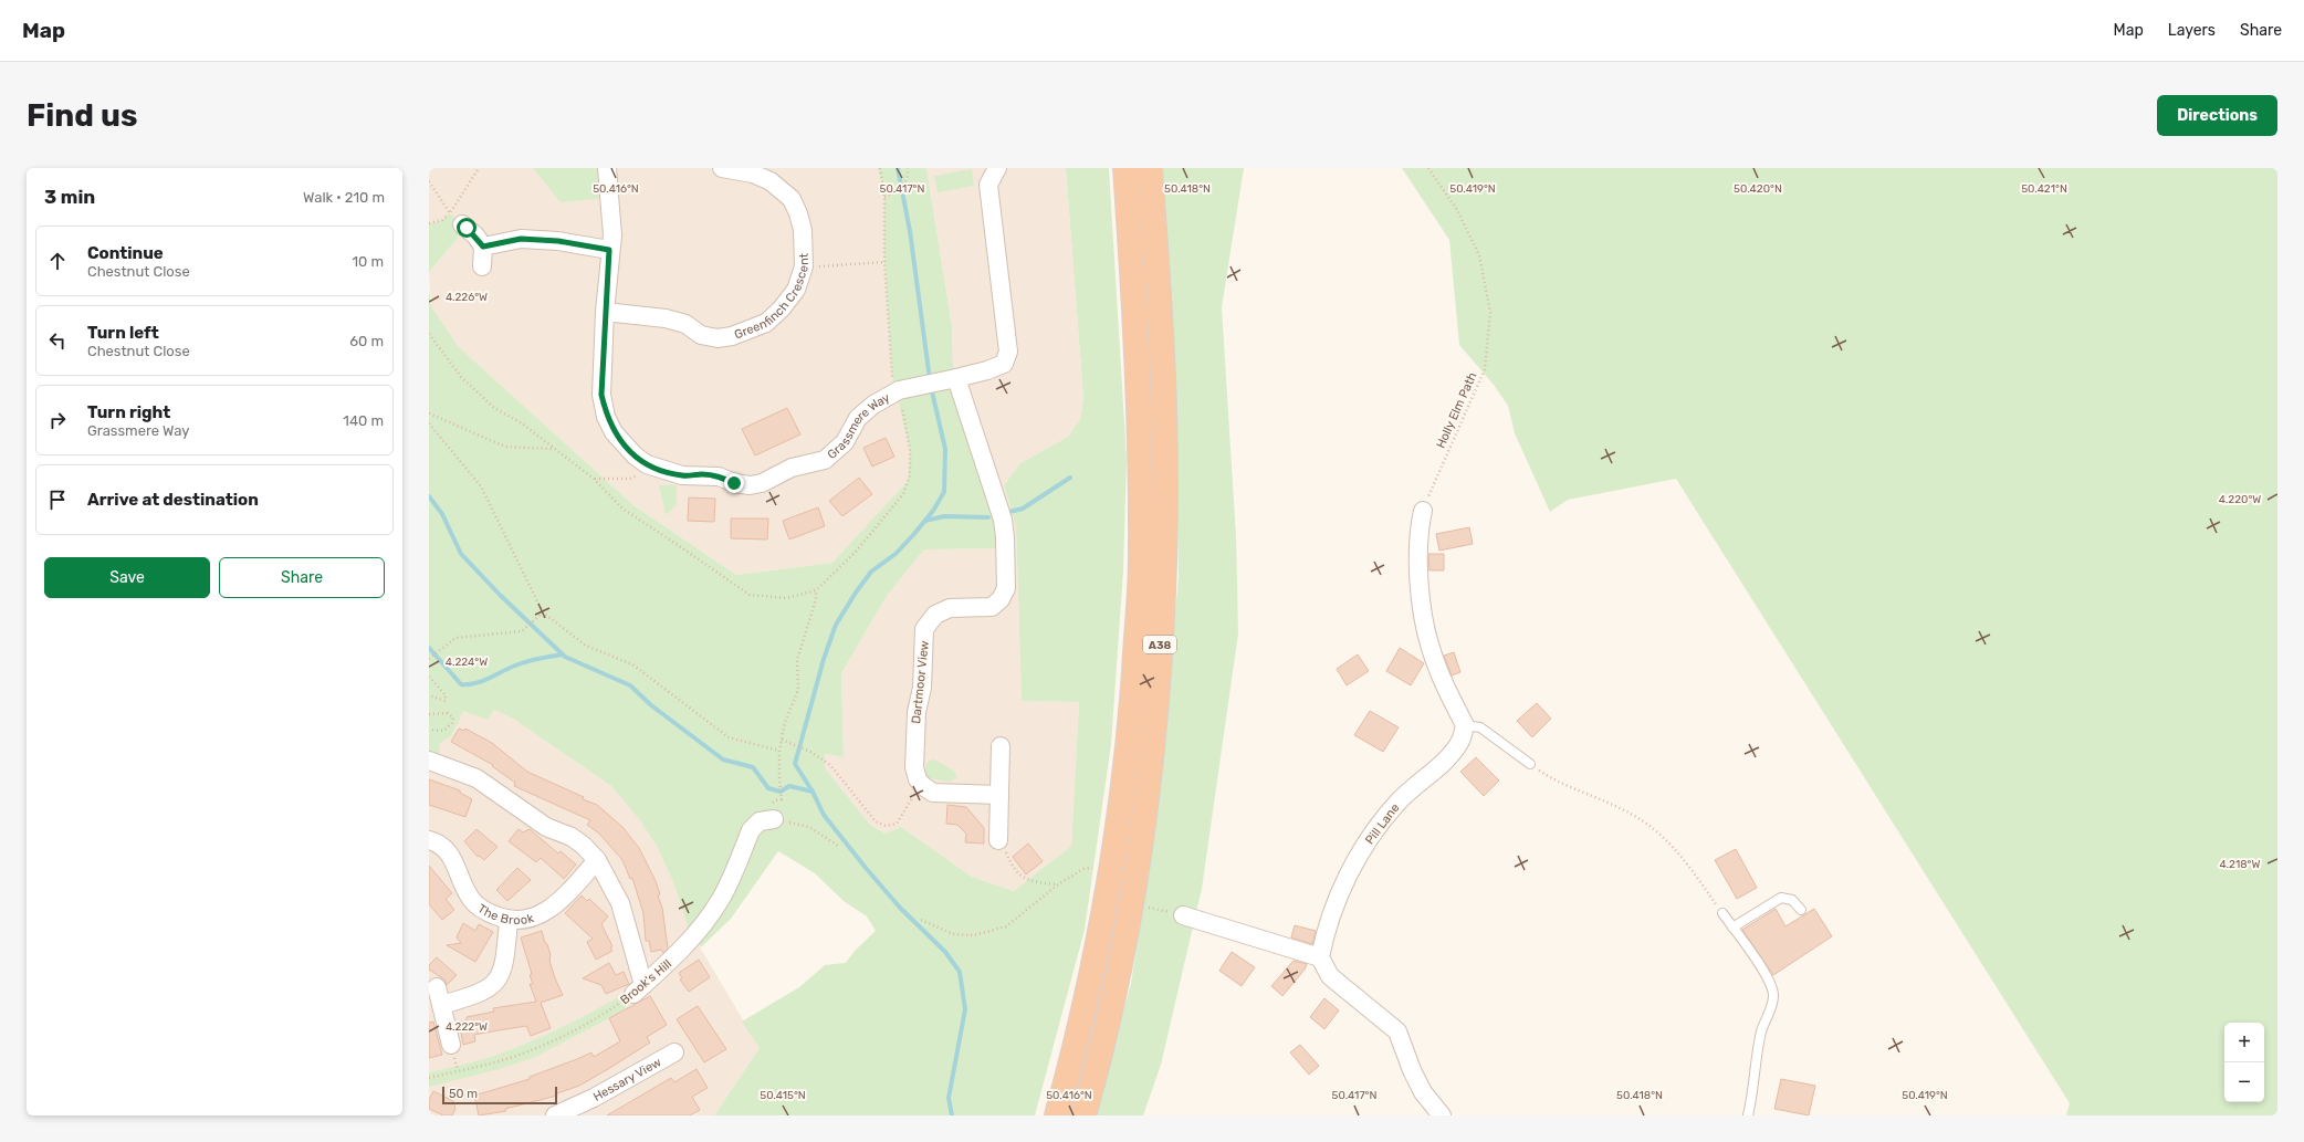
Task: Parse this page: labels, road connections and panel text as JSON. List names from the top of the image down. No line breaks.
{"streets":{"highway":["A38"],"street":["Greenfinch Crescent","Grassmere Way","Dartmoor View","Pill Lane","The Brook","Brook's Hill","Hessary View"],"path":["Holly Elm Path"]},"crossings":[["Greenfinch Crescent","Grassmere Way"],["Grassmere Way","Dartmoor View"]],"scale_bar":"50 m","page":{"header":"Map","nav":["Map","Layers","Share"],"buttons":["Directions",["Save","Share"]],"title":"Find us","heading":["3 min","Walk · 210 m"],"list":[["Continue","Chestnut Close","10 m"],["Turn left","Chestnut Close","60 m"],["Turn right","Grassmere Way","140 m"],"Arrive at destination"],"map_buttons":["+","−"],"scale":"50 m"},"coordinates":["50.416°N","50.417°N","50.418°N","50.419°N","50.420°N","50.421°N","4.226°W","4.220°W","4.224°W","4.218°W","4.222°W","50.415°N"]}
